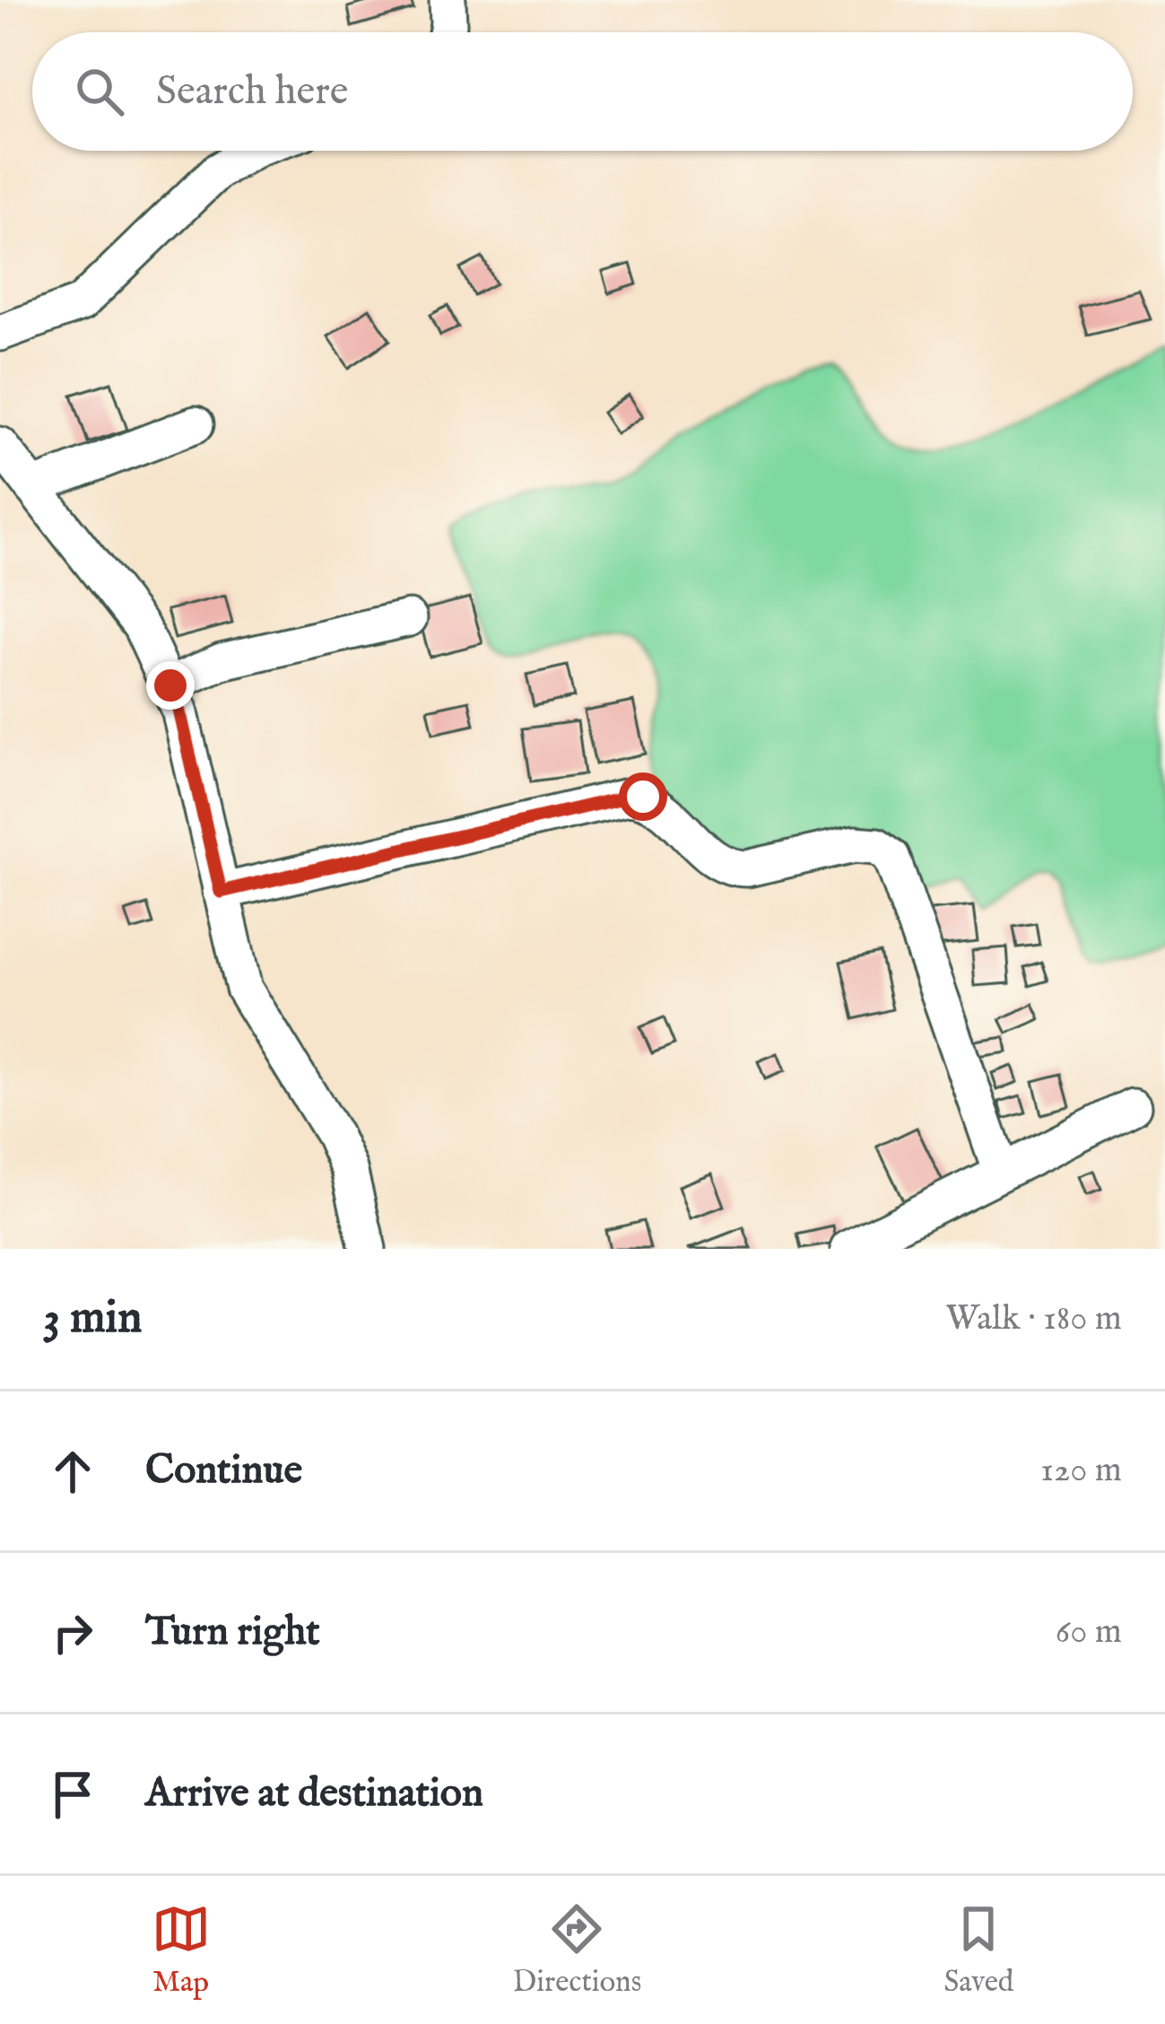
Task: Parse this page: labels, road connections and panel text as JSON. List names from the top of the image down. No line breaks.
{"page":{"search":"Search here","heading":["3 min","Walk · 180 m"],"list":[["Continue","120 m"],["Turn right","60 m"],"Arrive at destination"],"nav":["Map","Directions","Saved"]}}
